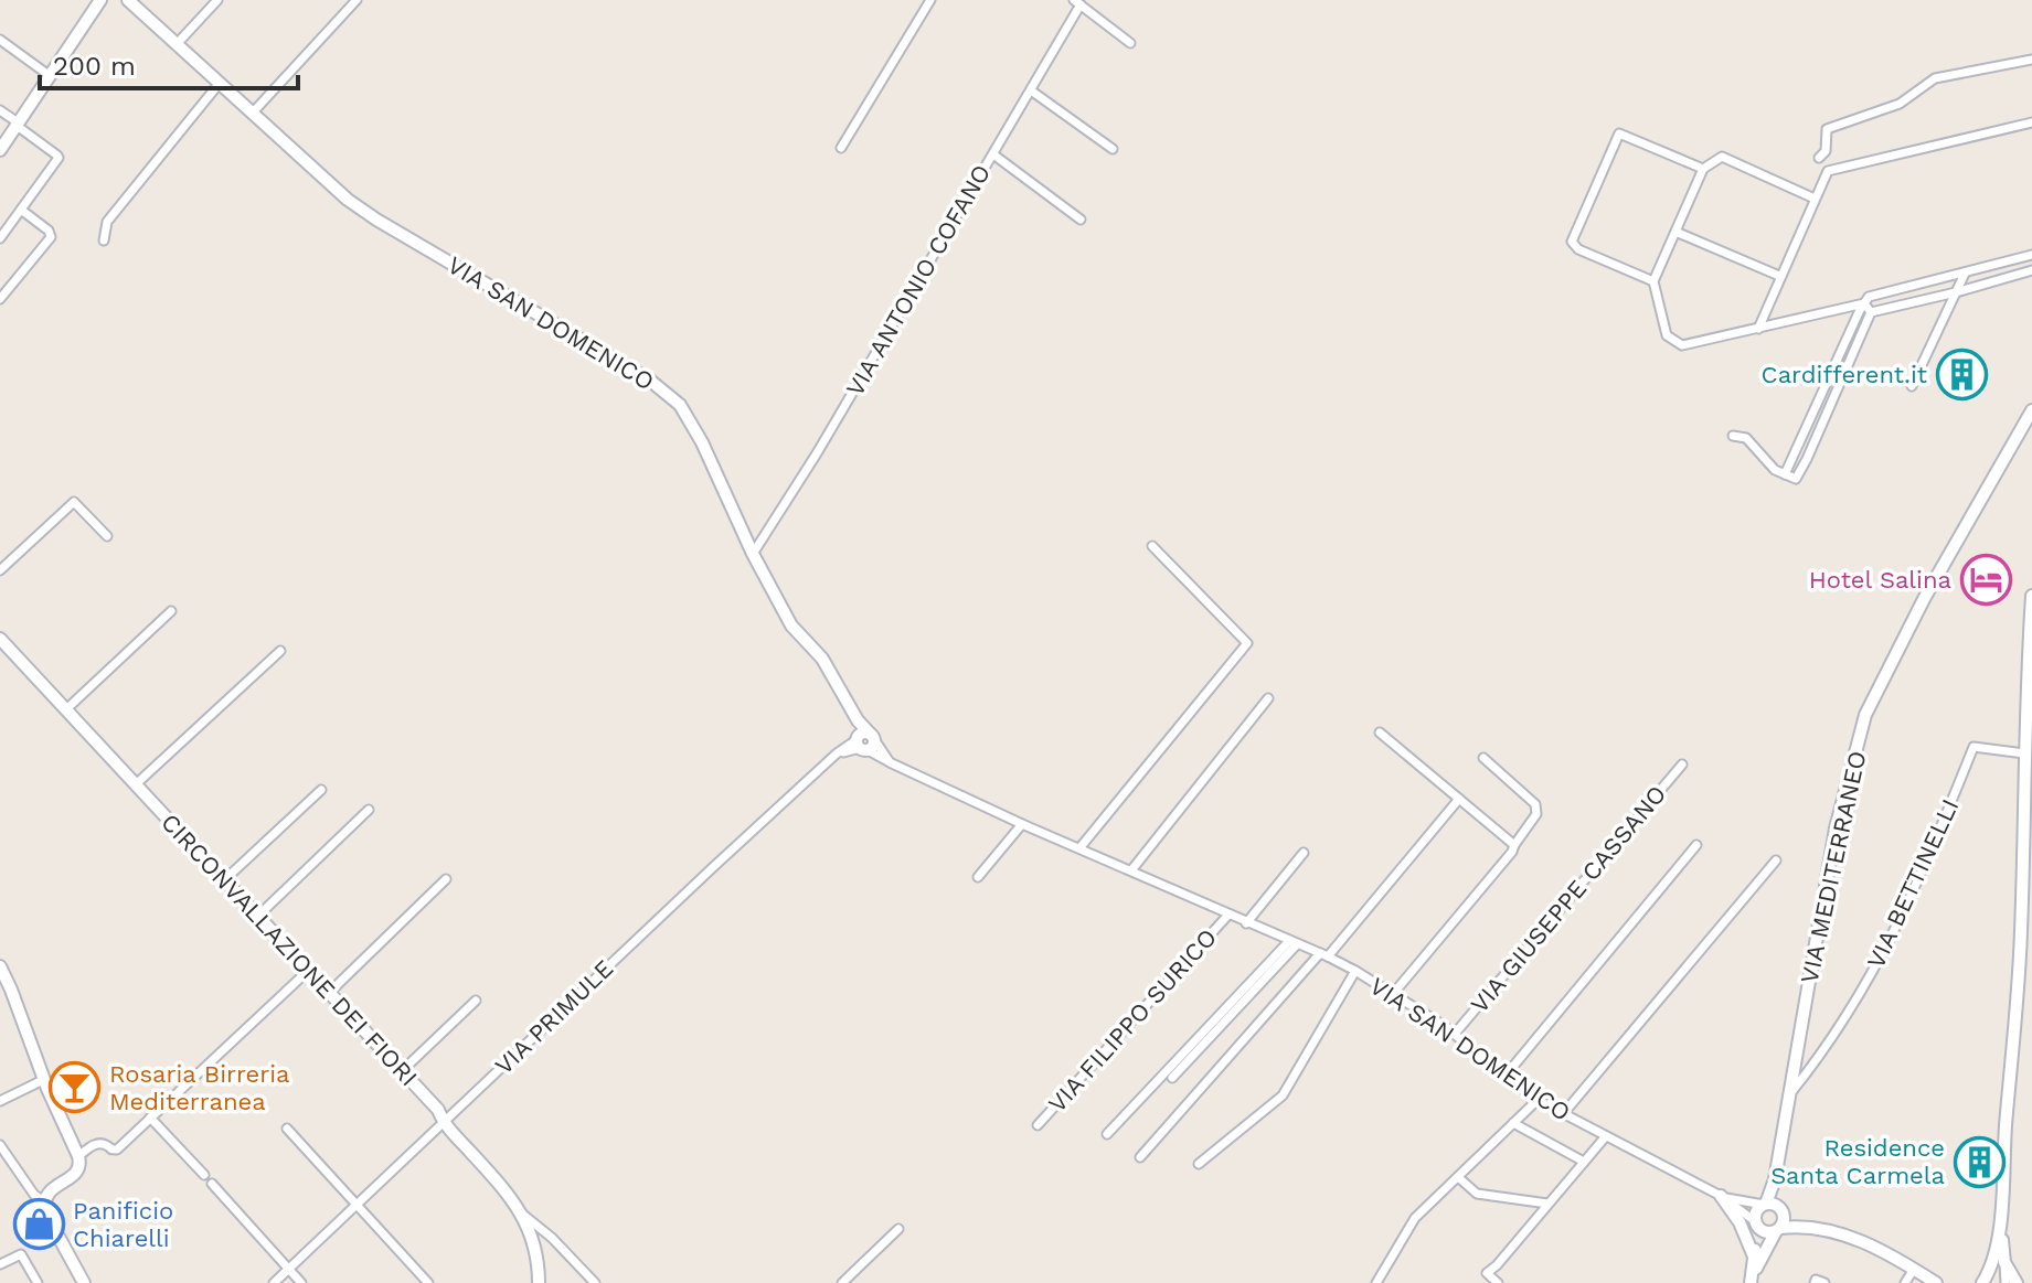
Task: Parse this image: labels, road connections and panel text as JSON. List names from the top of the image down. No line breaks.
{"streets":{"street":["VIA ANTONIO COFANO","VIA SAN DOMENICO","VIA MEDITERRANEO","VIA BETTINELLI","VIA GIUSEPPE CASSANO","CIRCONVALLAZIONE DEI FIORI","VIA PRIMULE","VIA FILIPPO SURICO"]},"crossings":[["VIA ANTONIO COFANO","VIA SAN DOMENICO"],["VIA SAN DOMENICO","VIA MEDITERRANEO"],["VIA SAN DOMENICO","VIA GIUSEPPE CASSANO"],["VIA SAN DOMENICO","VIA PRIMULE"],["VIA SAN DOMENICO","VIA FILIPPO SURICO"],["VIA MEDITERRANEO","VIA BETTINELLI"],["CIRCONVALLAZIONE DEI FIORI","VIA PRIMULE"]],"places":{"building":["Cardifferent.it","Residence Santa Carmela"],"hotel":["Hotel Salina"],"bar":["Rosaria Birreria Mediterranea"],"shop":["Panificio Chiarelli"]},"scale_bar":"200 m"}
